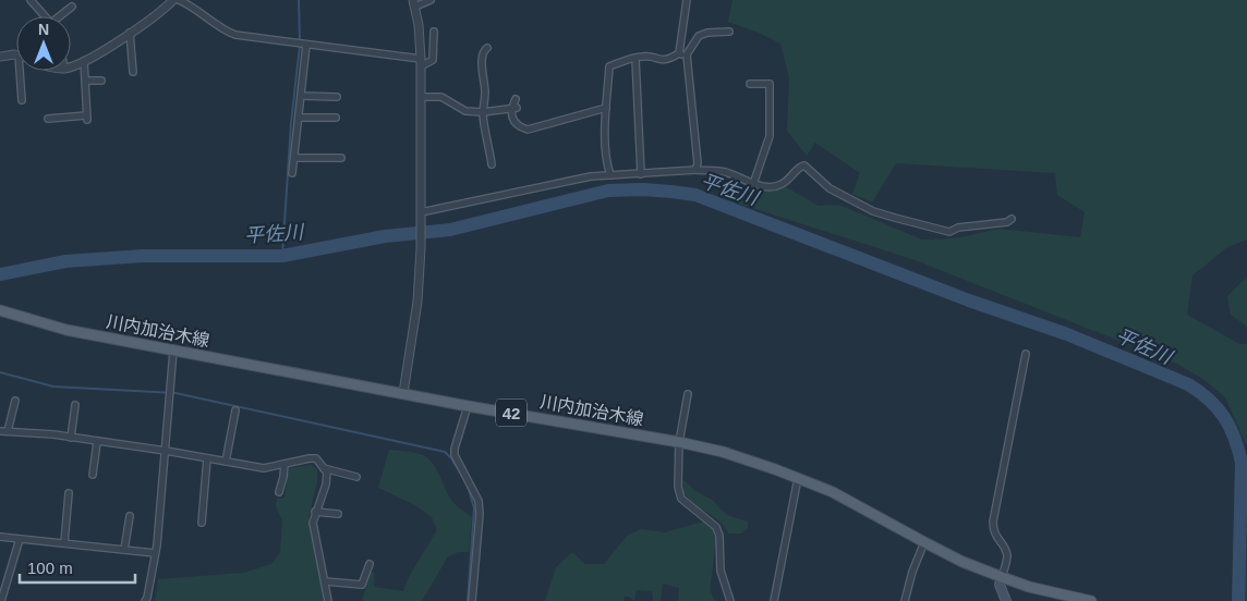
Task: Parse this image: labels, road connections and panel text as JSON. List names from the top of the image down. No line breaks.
{"streets":{"main road":["川内加治木線","42"]},"water":["平佐川"],"scale_bar":"100 m","north":"top"}
